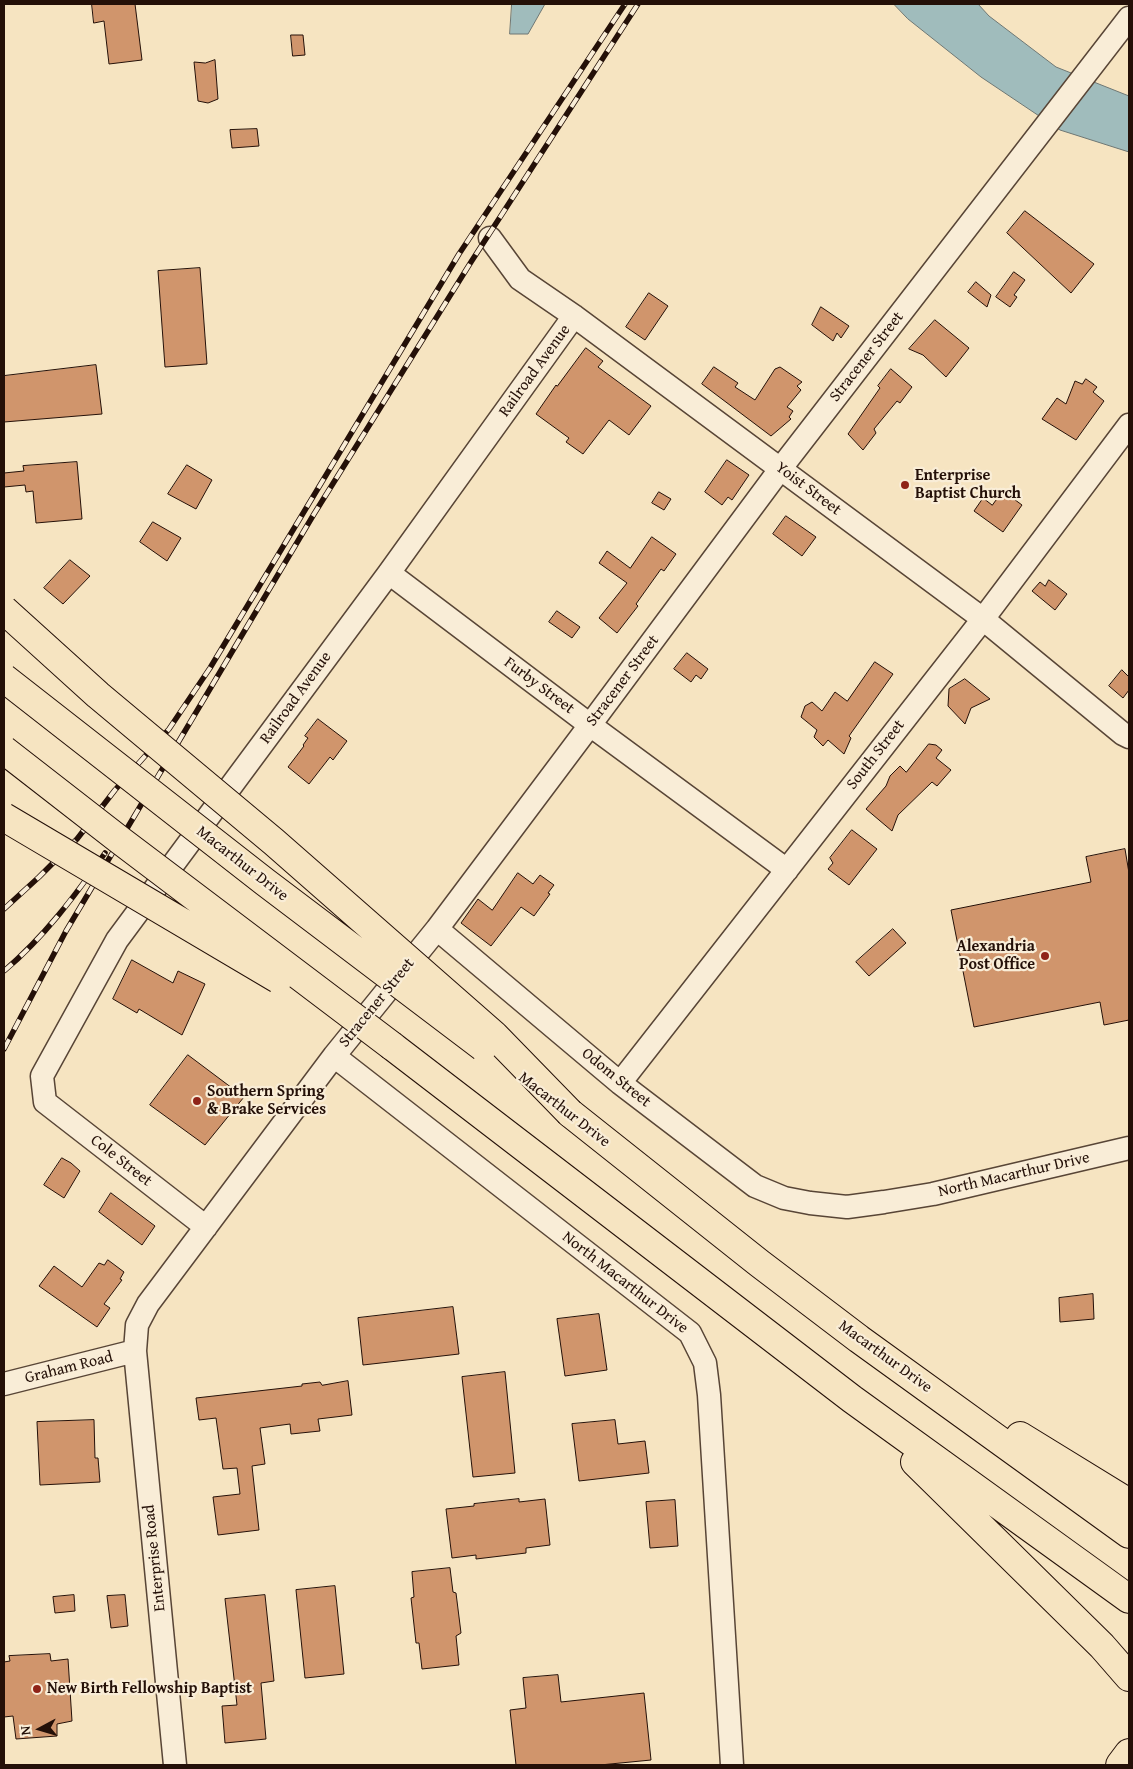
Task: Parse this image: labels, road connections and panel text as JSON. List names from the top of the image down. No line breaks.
{"streets":{"main road":["Macarthur Drive"],"street":["Stracener Street","Railroad Avenue","Yoist Street","Furby Street","South Street","Odom Street","Cole Street","North Macarthur Drive","Graham Road","Enterprise Road"]},"crossings":[["Stracener Street","Yoist Street"],["Stracener Street","Furby Street"],["Stracener Street","Odom Street"],["Stracener Street","Cole Street"],["Stracener Street","North Macarthur Drive"],["Stracener Street","Graham Road"],["Stracener Street","Enterprise Road"],["Railroad Avenue","Yoist Street"],["Railroad Avenue","Furby Street"],["Railroad Avenue","Cole Street"],["Yoist Street","South Street"],["Furby Street","South Street"],["South Street","Odom Street"],["Odom Street","North Macarthur Drive"],["Graham Road","Enterprise Road"]],"places":["Enterprise Baptist Church","Alexandria Post Office","Southern Spring & Brake Services","New Birth Fellowship Baptist"],"north":"left"}
